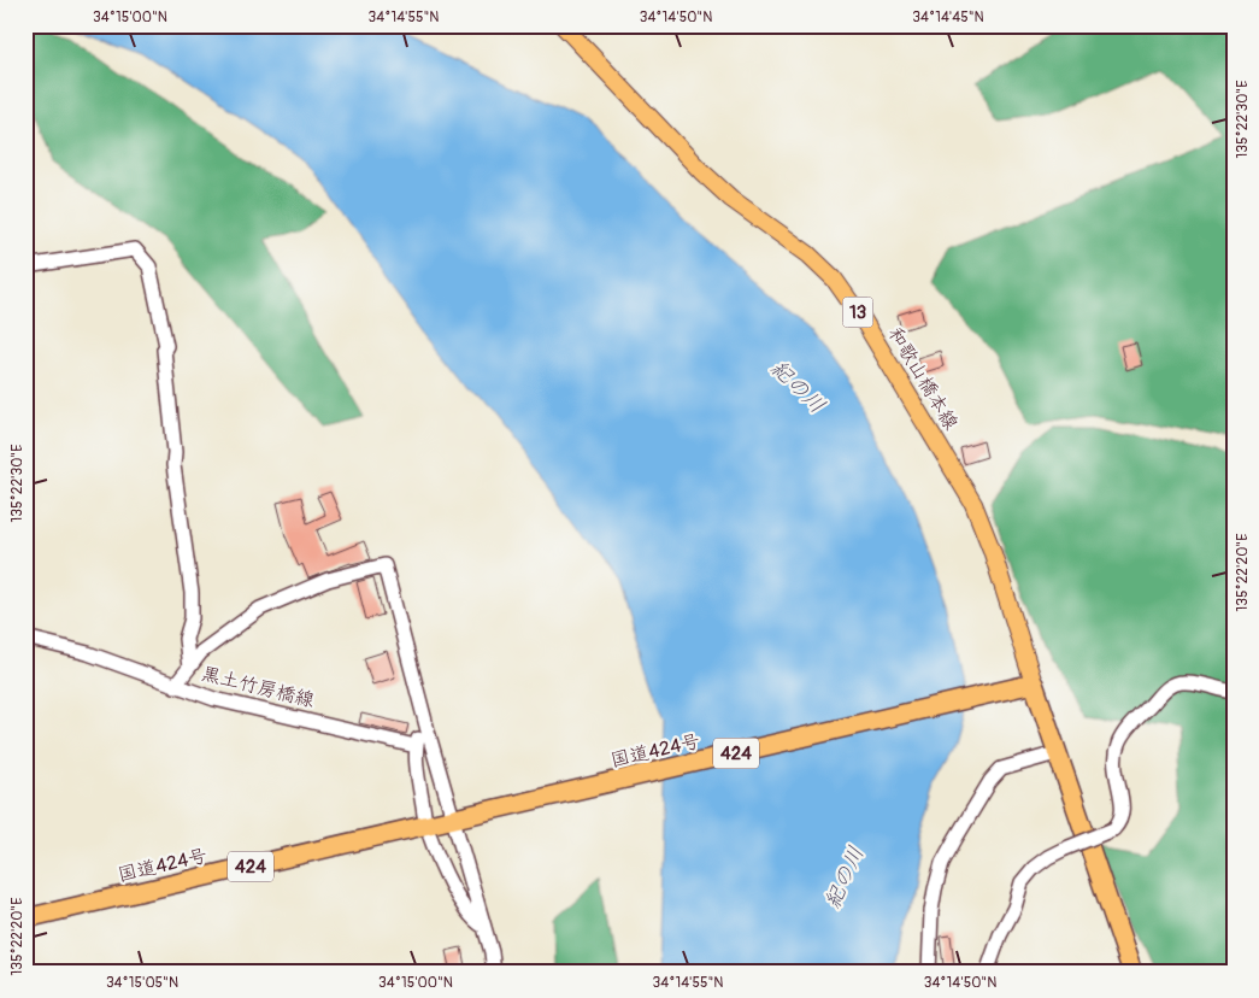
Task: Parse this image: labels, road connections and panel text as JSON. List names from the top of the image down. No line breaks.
{"streets":{"highway":["国道424号","424"],"main road":["13","和歌山橋本線"],"street":["黒土竹房橋線"]},"crossings":[["和歌山橋本線","国道424号"]],"water":["紀の川"],"coordinates":["34°15'00\"N","34°14'55\"N","34°14'50\"N","34°14'45\"N","135°22'30\"E","135°22'20\"E","34°15'05\"N"]}
